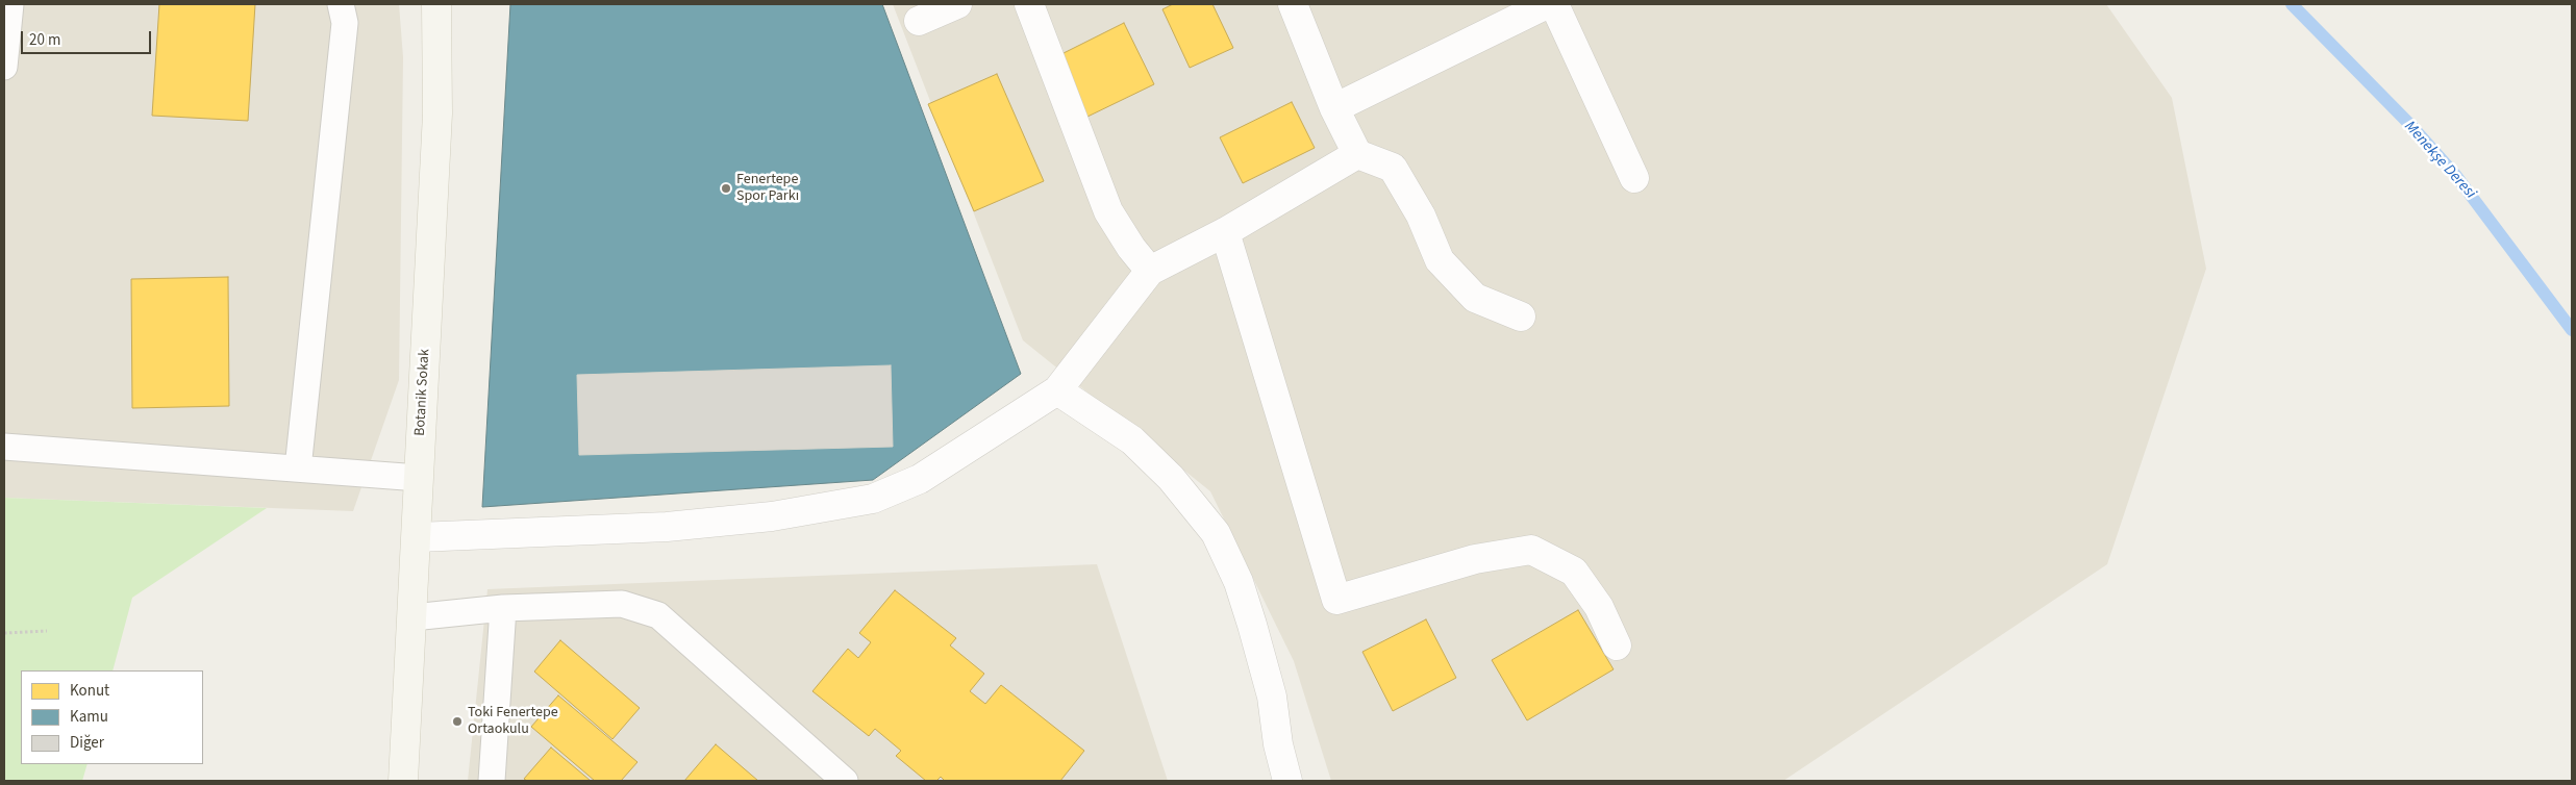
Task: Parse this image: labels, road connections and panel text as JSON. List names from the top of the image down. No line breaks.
{"streets":{"main road":["Botanik Sokak"]},"water":["Menekşe Deresi"],"places":["Fenertepe Spor Parkı","Toki Fenertepe Ortaokulu"],"legend":["Konut","Kamu","Diğer"],"scale_bar":"20 m"}
